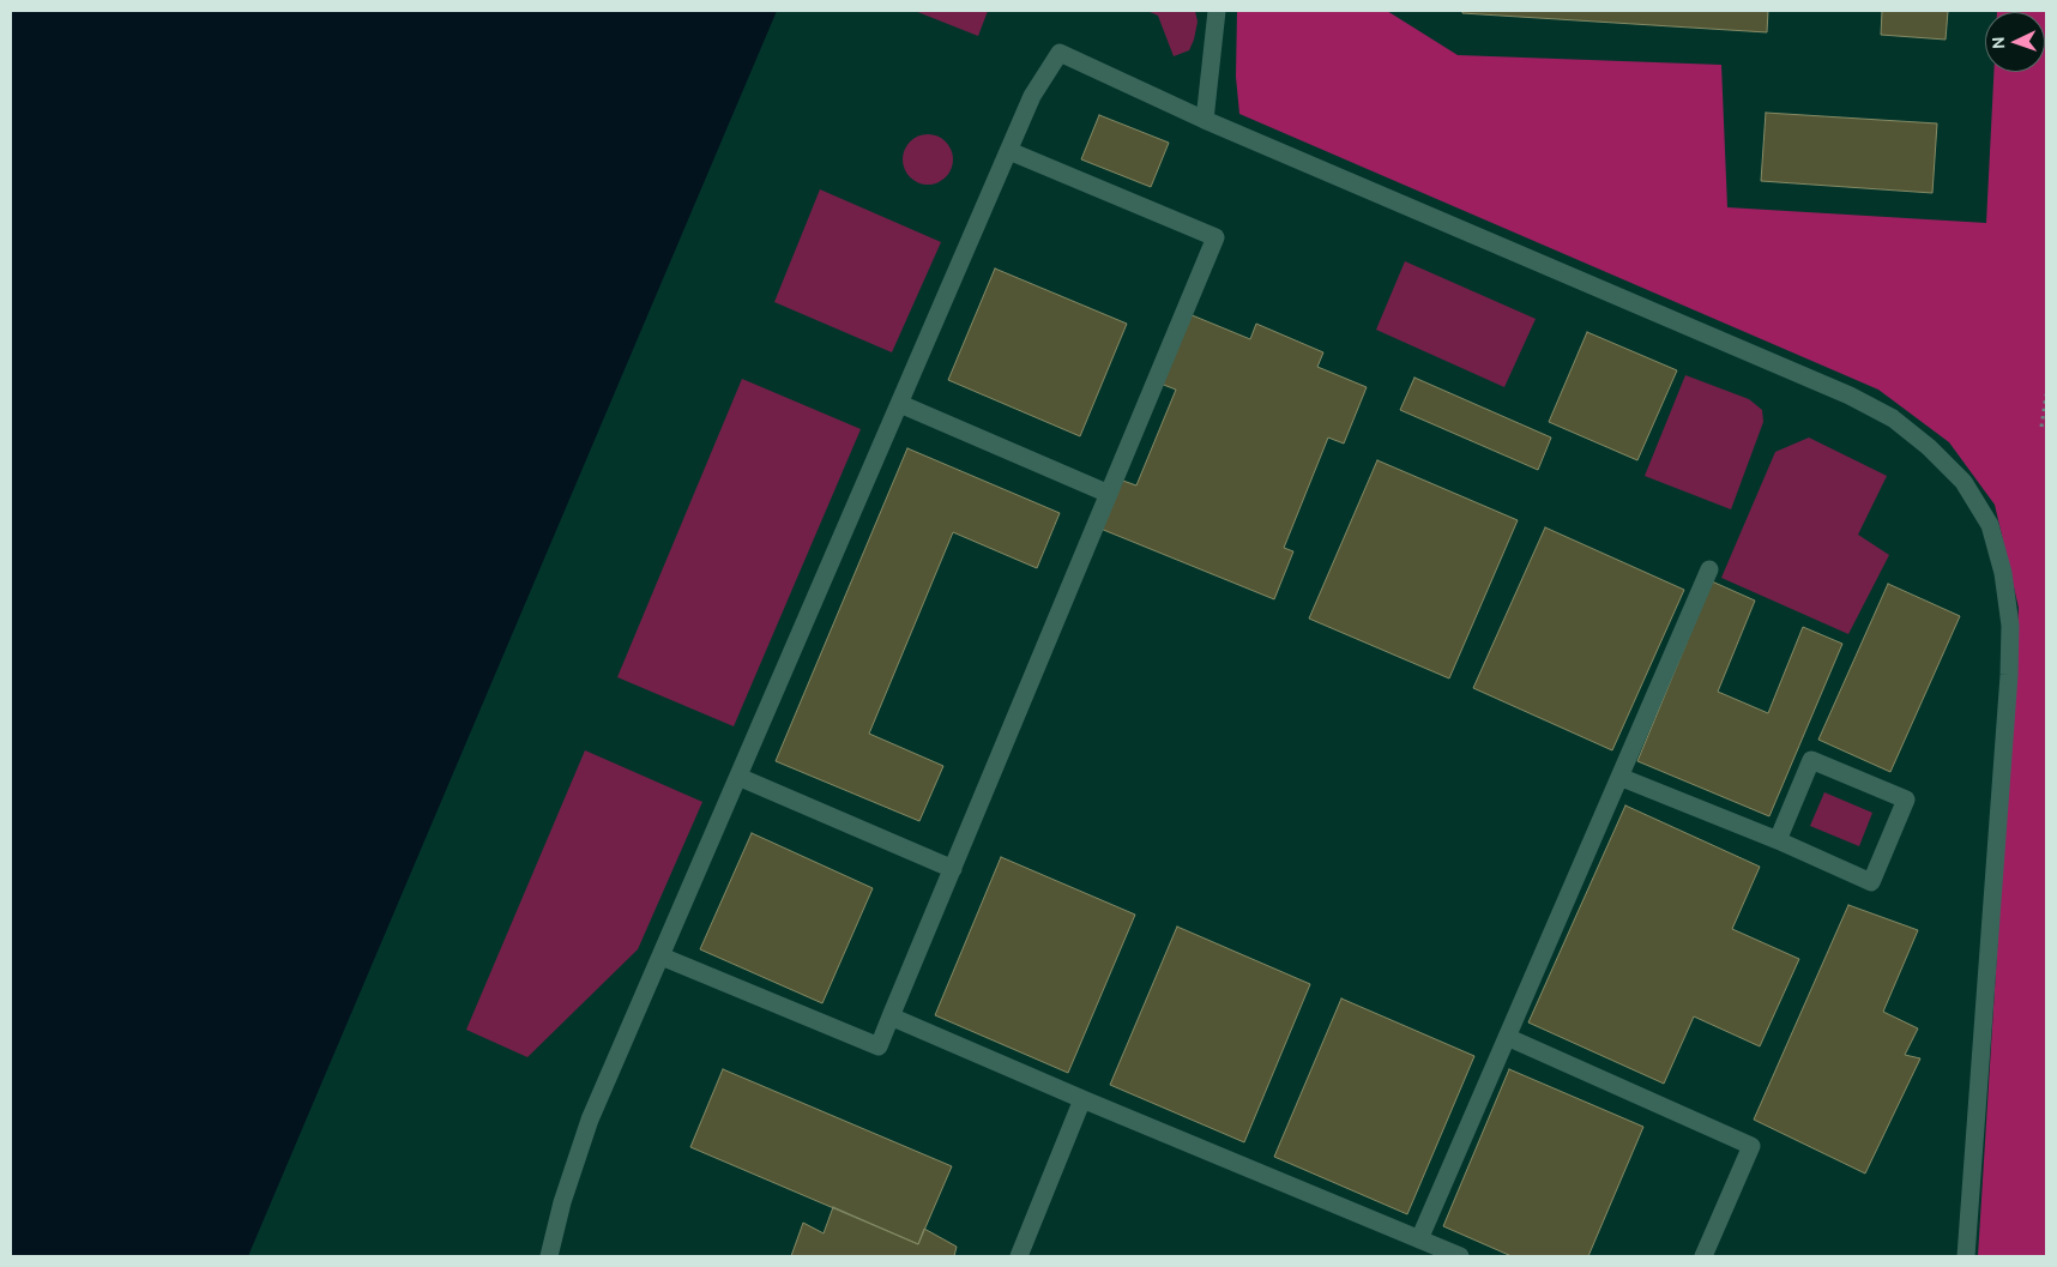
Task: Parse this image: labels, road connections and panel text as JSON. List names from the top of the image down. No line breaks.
{"north":"left"}
